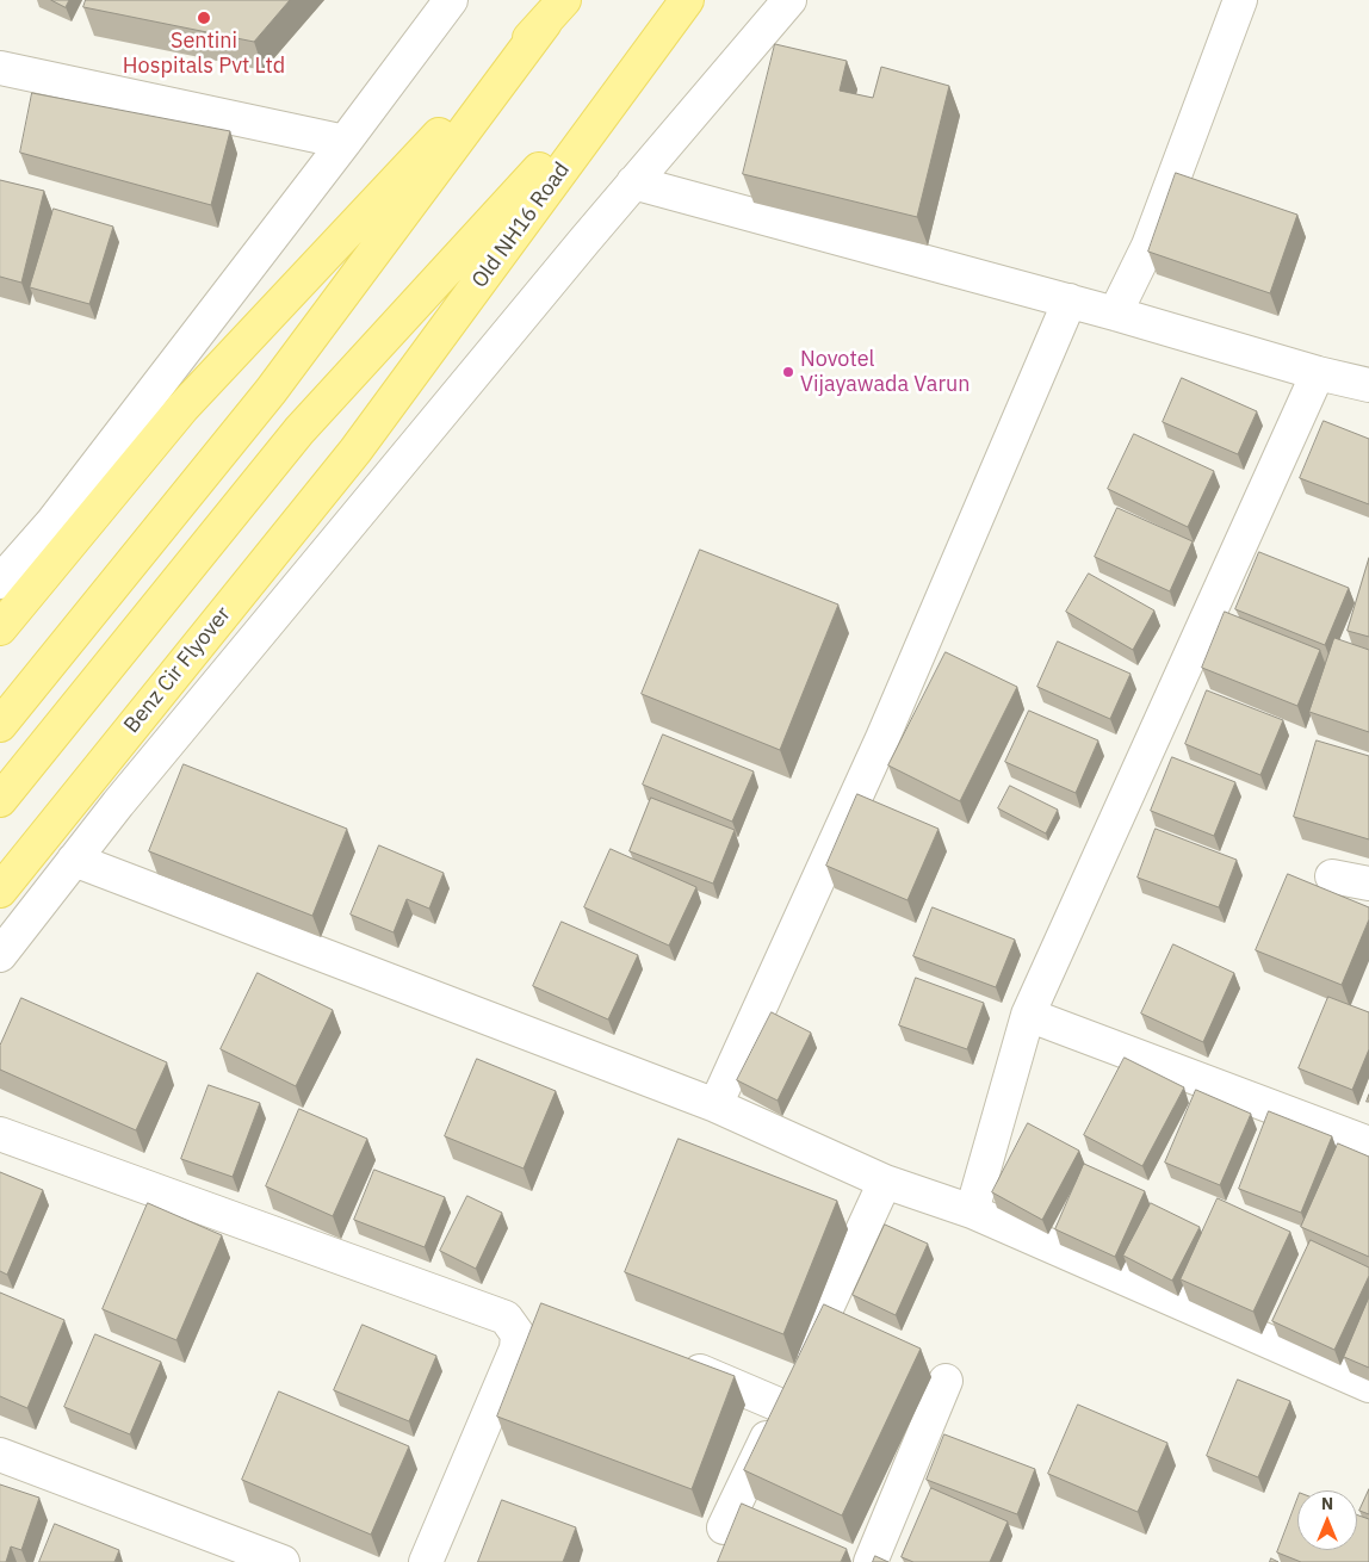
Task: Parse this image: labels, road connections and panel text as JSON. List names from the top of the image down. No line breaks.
{"streets":{"main road":["Old NH16 Road","Benz Cir Flyover"]},"crossings":[["Old NH16 Road","Benz Cir Flyover"]],"places":["Sentini Hospitals Pvt Ltd","Novotel Vijayawada Varun"],"north":"top"}
